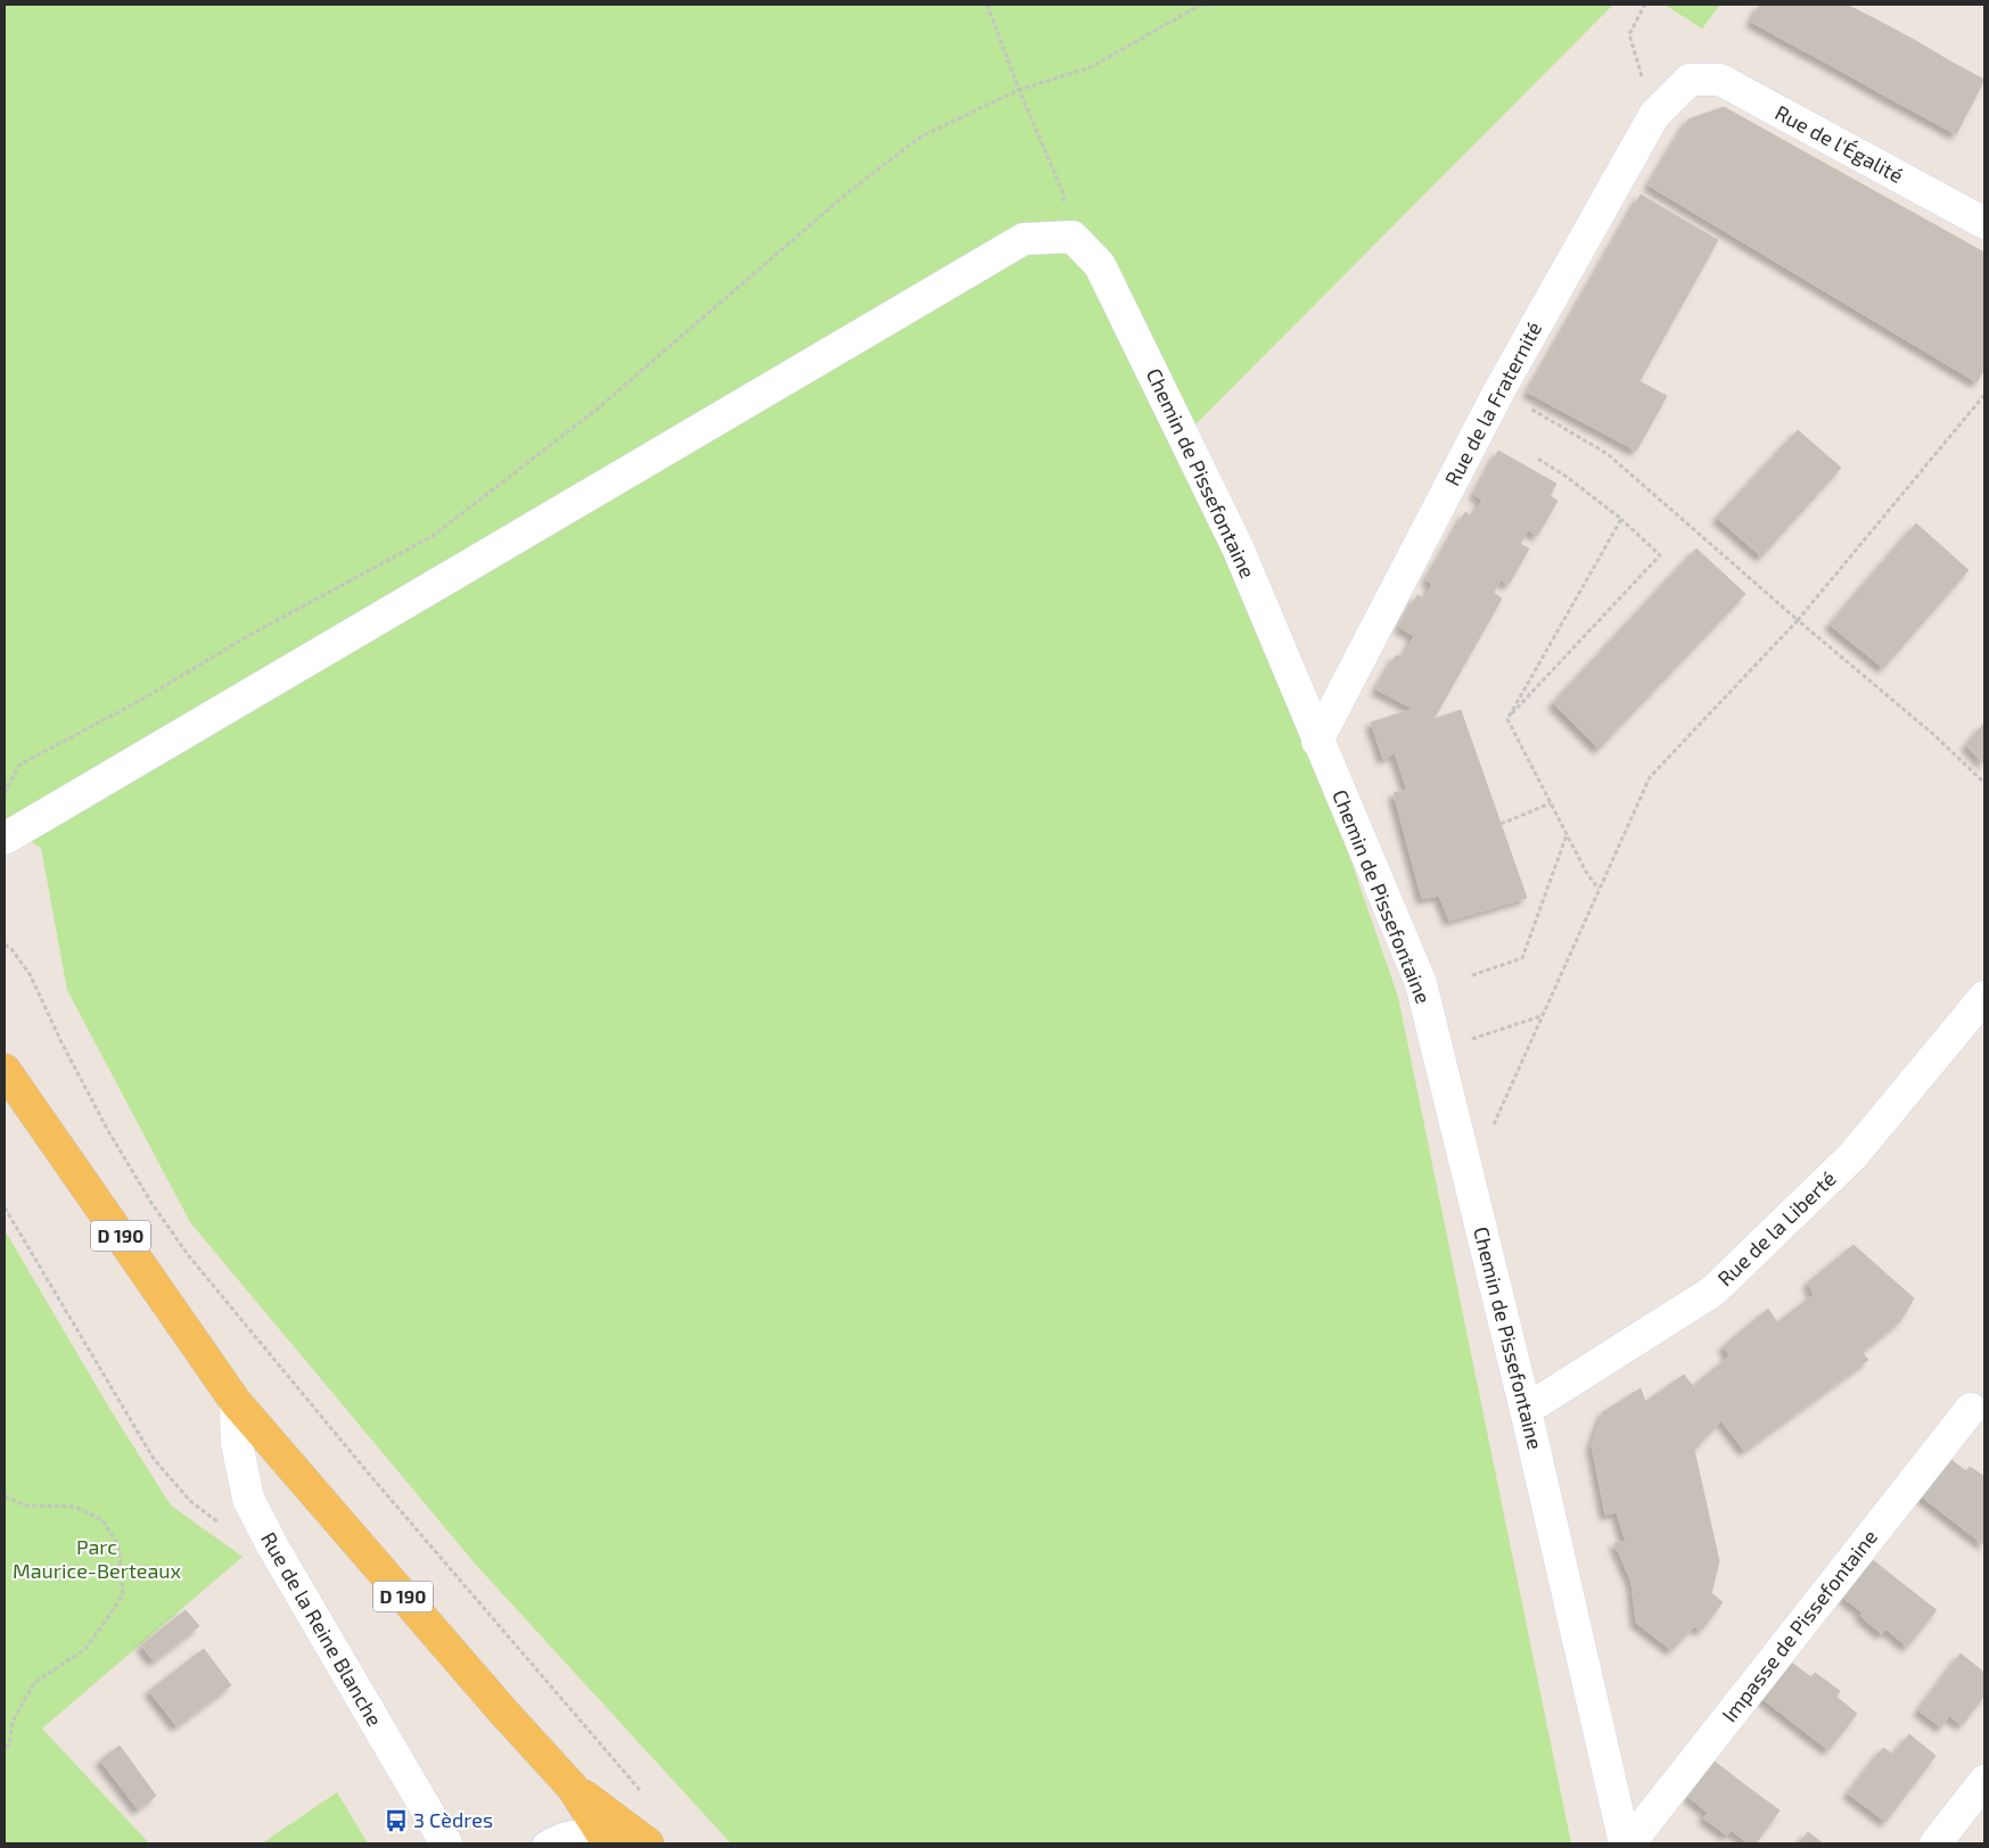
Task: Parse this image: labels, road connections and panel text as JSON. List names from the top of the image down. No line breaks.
{"streets":{"main road":["D 190"],"street":["Rue de l'Égalité","Rue de la Fraternité","Chemin de Pissefontaine","Rue de la Liberté","Impasse de Pissefontaine","Rue de la Reine Blanche"]},"crossings":[["Rue de l'Égalité","Rue de la Fraternité"],["Rue de la Fraternité","Chemin de Pissefontaine"],["Chemin de Pissefontaine","Rue de la Liberté"],["D 190","Rue de la Reine Blanche"]],"parks":["Parc Maurice-Berteaux"],"places":{"bus stop":["3 Cèdres"]}}
